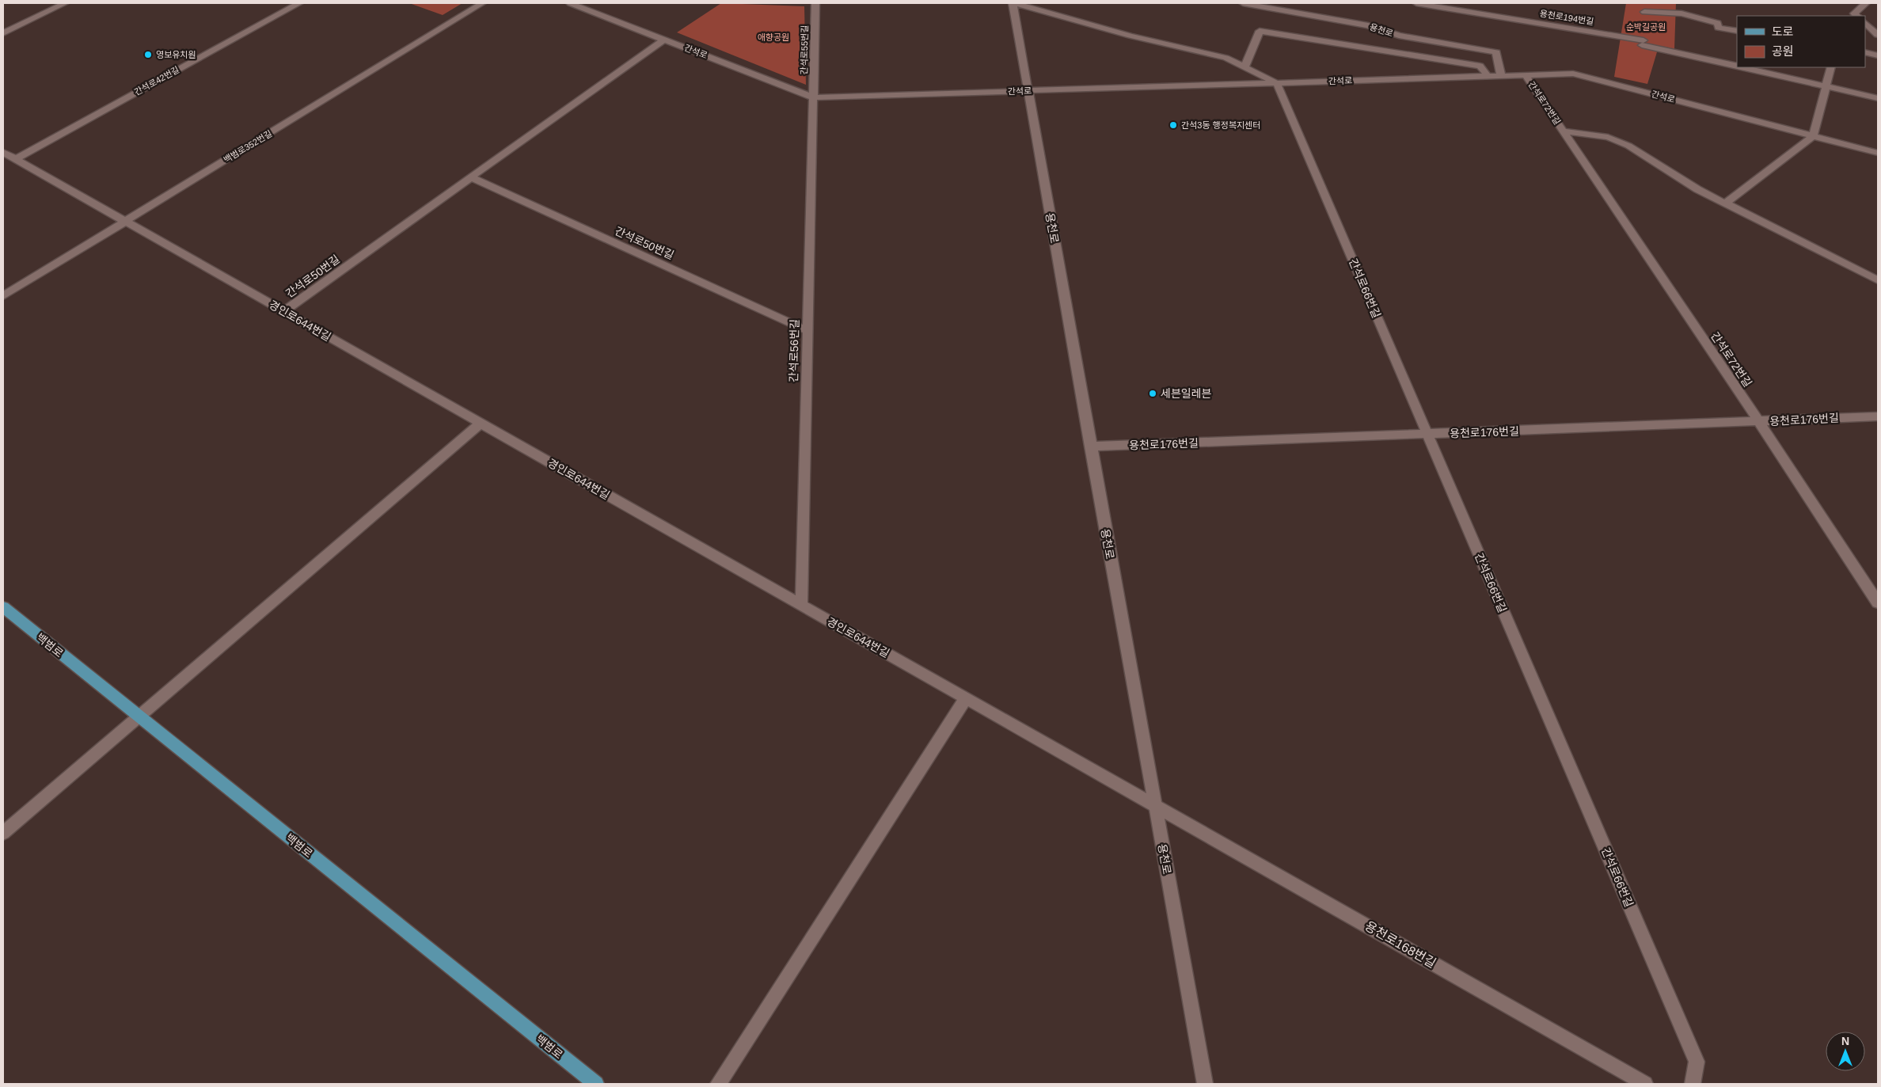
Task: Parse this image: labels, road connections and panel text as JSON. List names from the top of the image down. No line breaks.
{"streets":{"main road":["백범로"],"street":["용천로194번길","용천로","간석로55번길","간석로","간석로42번길","간석로72번길","백범로352번길","간석로50번길","간석로66번길","경인로644번길","간석로56번길","용천로176번길","용천로168번길"]},"crossings":[["용천로","간석로"],["용천로","간석로66번길"],["용천로","경인로644번길"],["용천로","용천로176번길"],["용천로","용천로168번길"],["간석로55번길","간석로"],["간석로55번길","간석로56번길"],["간석로","간석로72번길"],["간석로","간석로50번길"],["간석로","간석로66번길"],["간석로","간석로56번길"],["간석로42번길","경인로644번길"],["간석로72번길","용천로176번길"],["백범로352번길","경인로644번길"],["간석로50번길","경인로644번길"],["간석로50번길","간석로56번길"],["간석로66번길","용천로176번길"],["경인로644번길","간석로56번길"],["경인로644번길","용천로168번길"]],"parks":["순박길공원","애향공원"],"places":["영보유치원","간석3동 행정복지센터","세븐일레븐"],"legend":["도로","공원"],"north":"top"}
